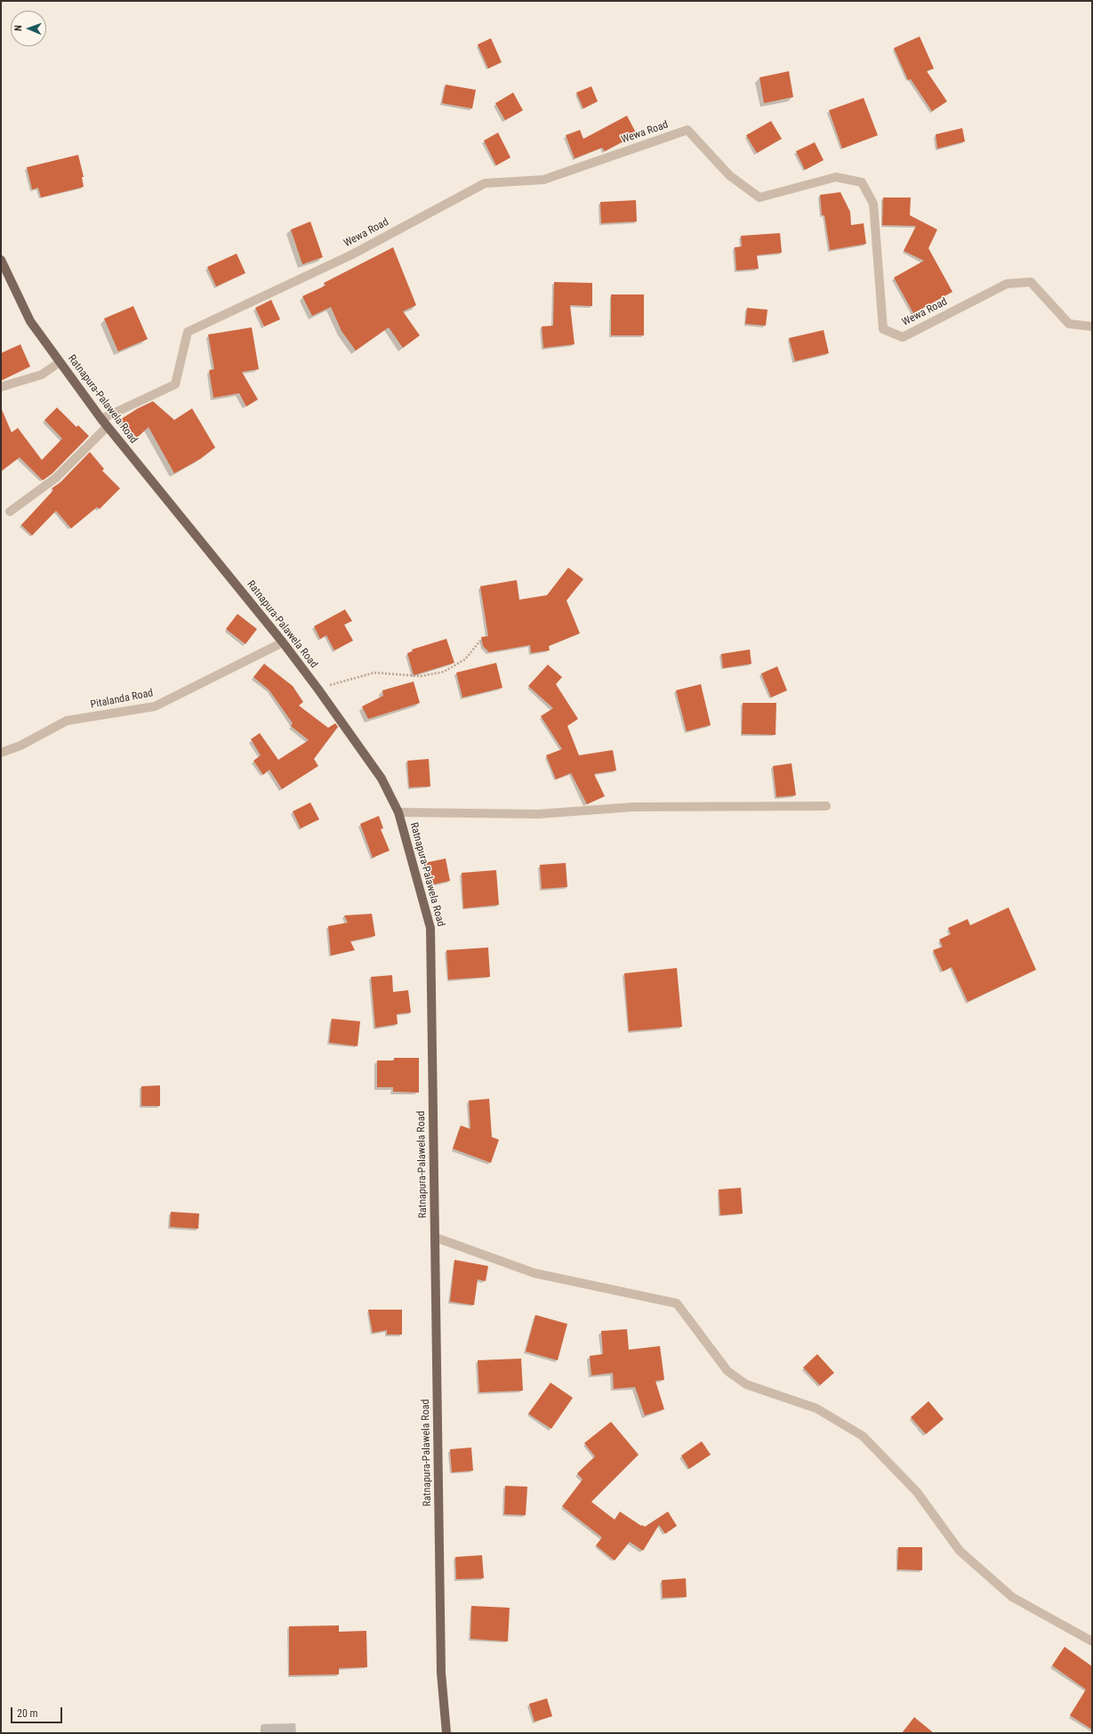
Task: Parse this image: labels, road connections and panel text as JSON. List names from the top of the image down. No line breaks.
{"streets":{"main road":["Ratnapura-Palawela Road"],"street":["Wewa Road","Pitalanda Road"]},"crossings":[["Wewa Road","Ratnapura-Palawela Road"],["Ratnapura-Palawela Road","Pitalanda Road"]],"scale_bar":"20 m","north":"left"}
